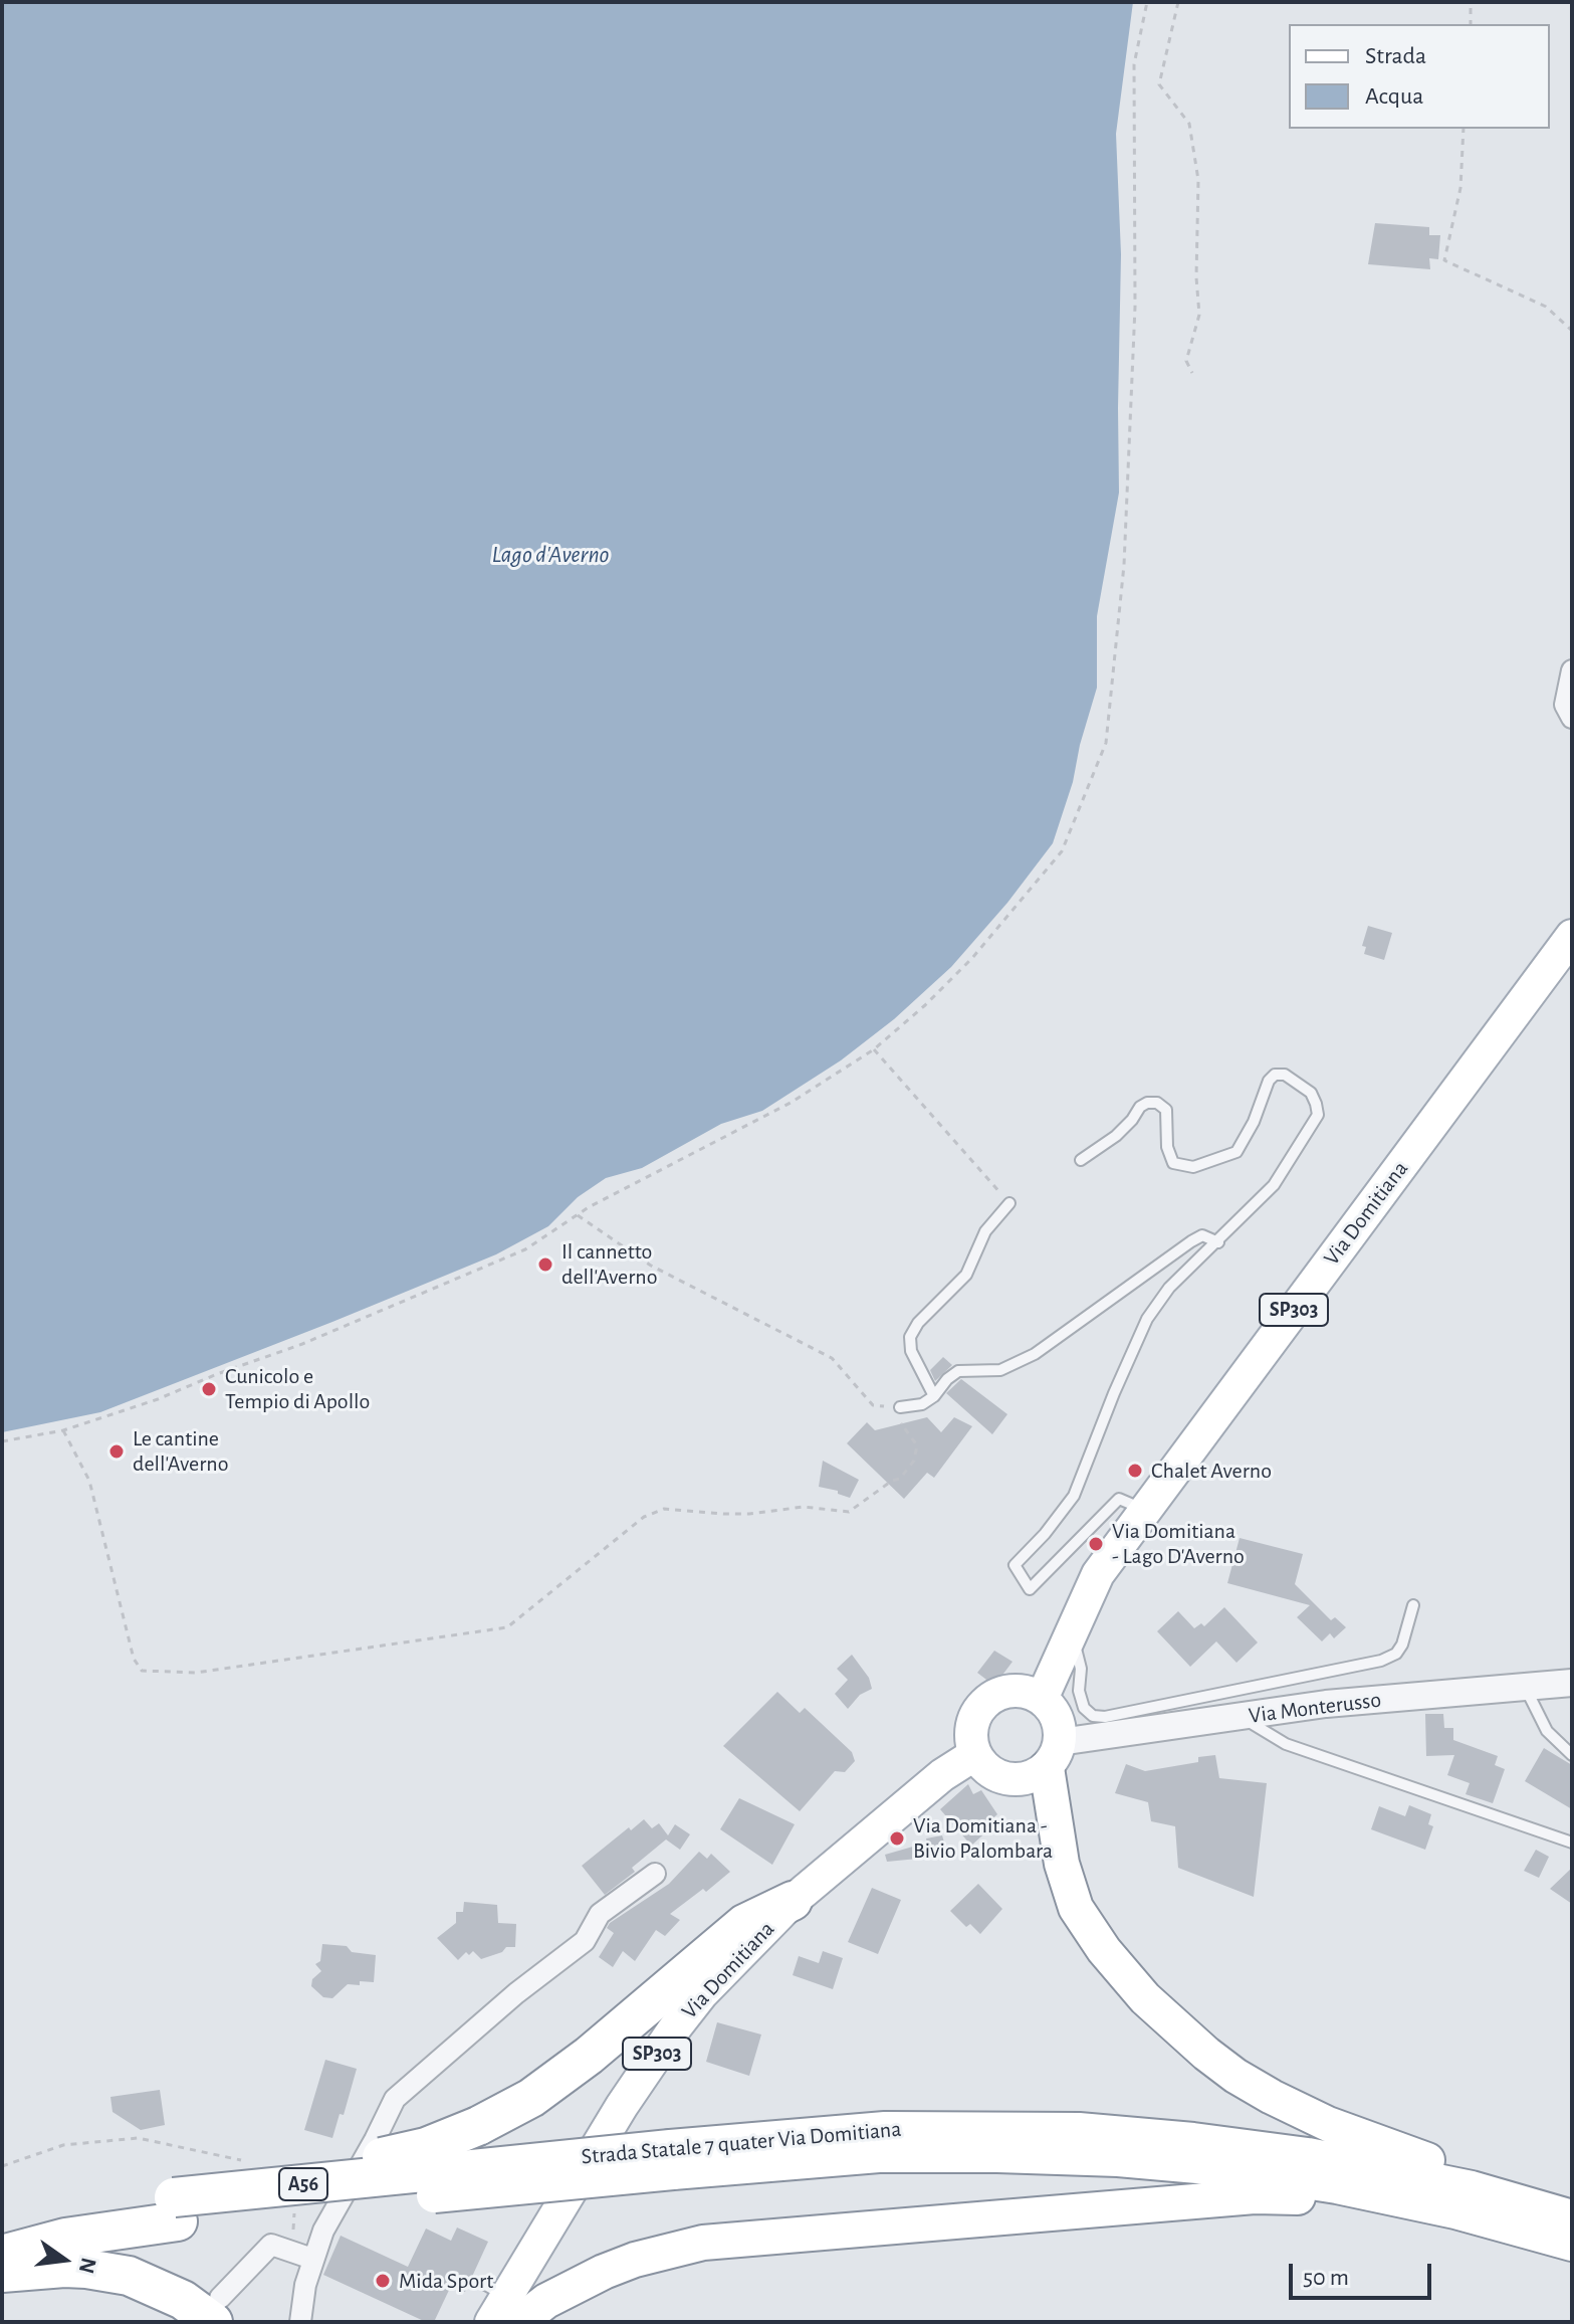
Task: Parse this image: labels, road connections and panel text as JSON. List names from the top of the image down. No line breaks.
{"streets":{"highway":["Strada Statale 7 quater Via Domitiana","A56"],"main road":["Via Domitiana","SP303"],"street":["Via Monterusso"]},"crossings":[["Via Domitiana","Via Monterusso"],["Strada Statale 7 quater Via Domitiana","A56"]],"water":["Lago d'Averno"],"places":["Il cannetto dell'Averno","Cunicolo e Tempio di Apollo","Le cantine dell'Averno","Chalet Averno","Via Domitiana - Lago D'Averno","Via Domitiana - Bivio Palombara","Mida Sport"],"legend":["Strada","Acqua"],"scale_bar":"50 m","north":"right"}
